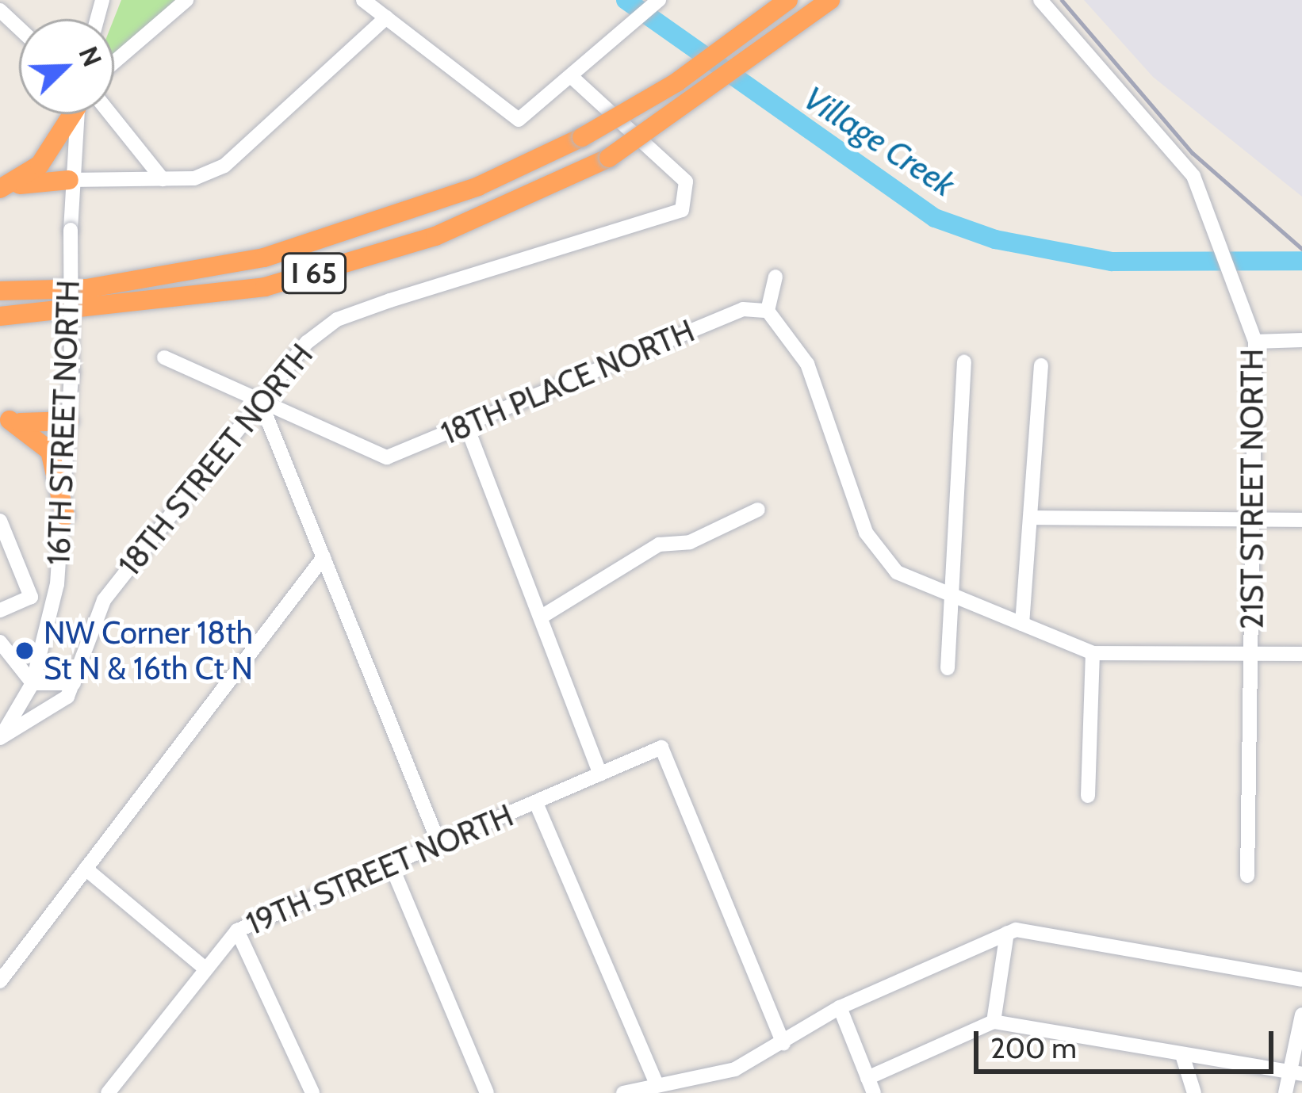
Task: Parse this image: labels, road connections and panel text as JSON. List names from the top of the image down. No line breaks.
{"streets":{"highway":["I 65"],"street":["18TH PLACE NORTH","16TH STREET NORTH","18TH STREET NORTH","21ST STREET NORTH","19TH STREET NORTH"]},"crossings":[["18TH PLACE NORTH","18TH STREET NORTH"],["16TH STREET NORTH","18TH STREET NORTH"]],"water":["Village Creek"],"places":["NW Corner 18th St N & 16th Ct N"],"scale_bar":"200 m","north":"top right"}
